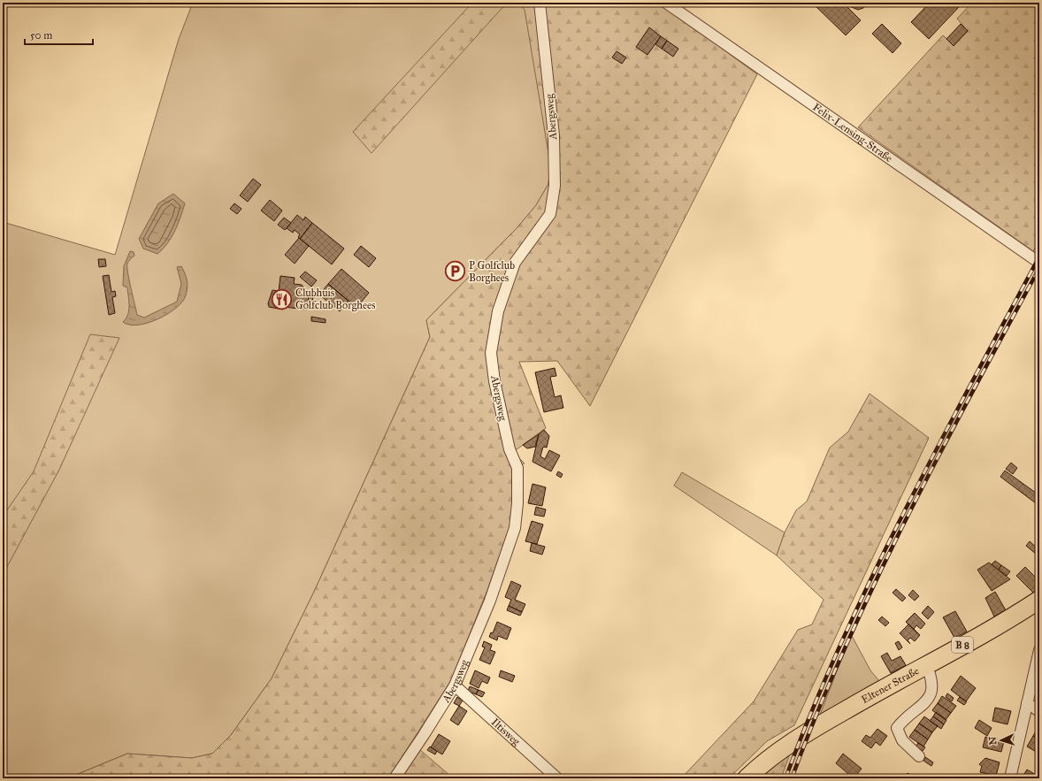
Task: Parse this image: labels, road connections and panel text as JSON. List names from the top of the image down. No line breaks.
{"streets":{"main road":["B 8","Eltener Straße"],"street":["Abergsweg","Felix-Lensing-Straße","Iltisweg"]},"crossings":[["Abergsweg","Iltisweg"]],"places":{"parking":["P Golfclub Borghees"],"restaurant":["Clubhuis Golfclub Borghees"]},"scale_bar":"50 m","north":"left"}
